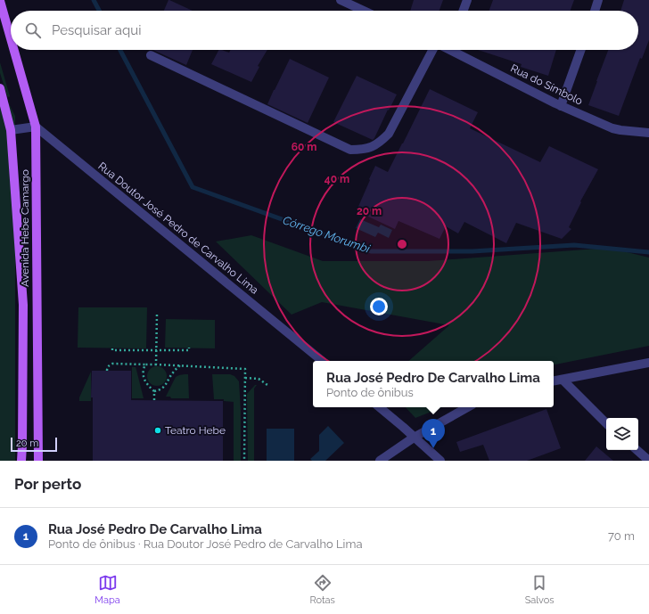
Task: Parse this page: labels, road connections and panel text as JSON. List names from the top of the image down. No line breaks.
{"streets":{"main road":["Avenida Hebe Camargo"],"street":["Rua do Símbolo","Rua Doutor José Pedro de Carvalho Lima"]},"crossings":[["Avenida Hebe Camargo","Rua Doutor José Pedro de Carvalho Lima"]],"water":["Córrego Morumbi"],"places":["Teatro Hebe"],"scale_bar":"20 m","page":{"search":"Pesquisar aqui","popup":["Rua José Pedro De Carvalho Lima","Ponto de ônibus"],"pins":"1","scale":"20 m","heading":"Por perto","list":[{"mark":"1","name":"Rua José Pedro De Carvalho Lima","note":"Ponto de ônibus · Rua Doutor José Pedro de Carvalho Lima","value":"70 m"}],"nav":["Mapa","Rotas","Salvos"]},"rings":["60 m","40 m","20 m"]}
